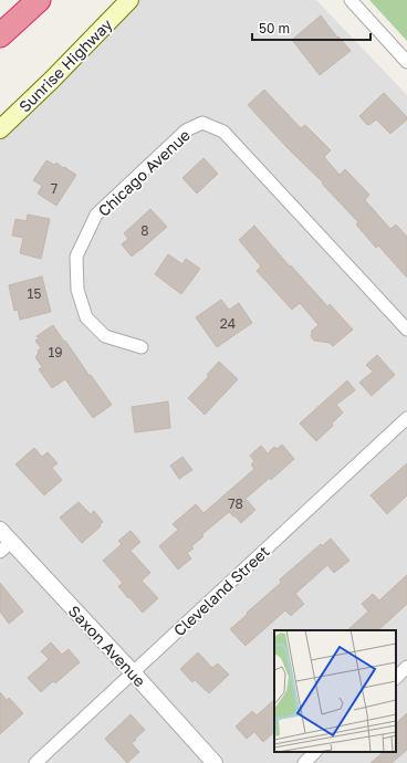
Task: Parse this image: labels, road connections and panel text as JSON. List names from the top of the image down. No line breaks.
{"streets":{"main road":["Sunrise Highway"],"street":["Chicago Avenue","Cleveland Street","Saxon Avenue"]},"crossings":[["Cleveland Street","Saxon Avenue"]],"house_numbers":["7","8","15","24","19","78"],"scale_bar":"50 m"}
